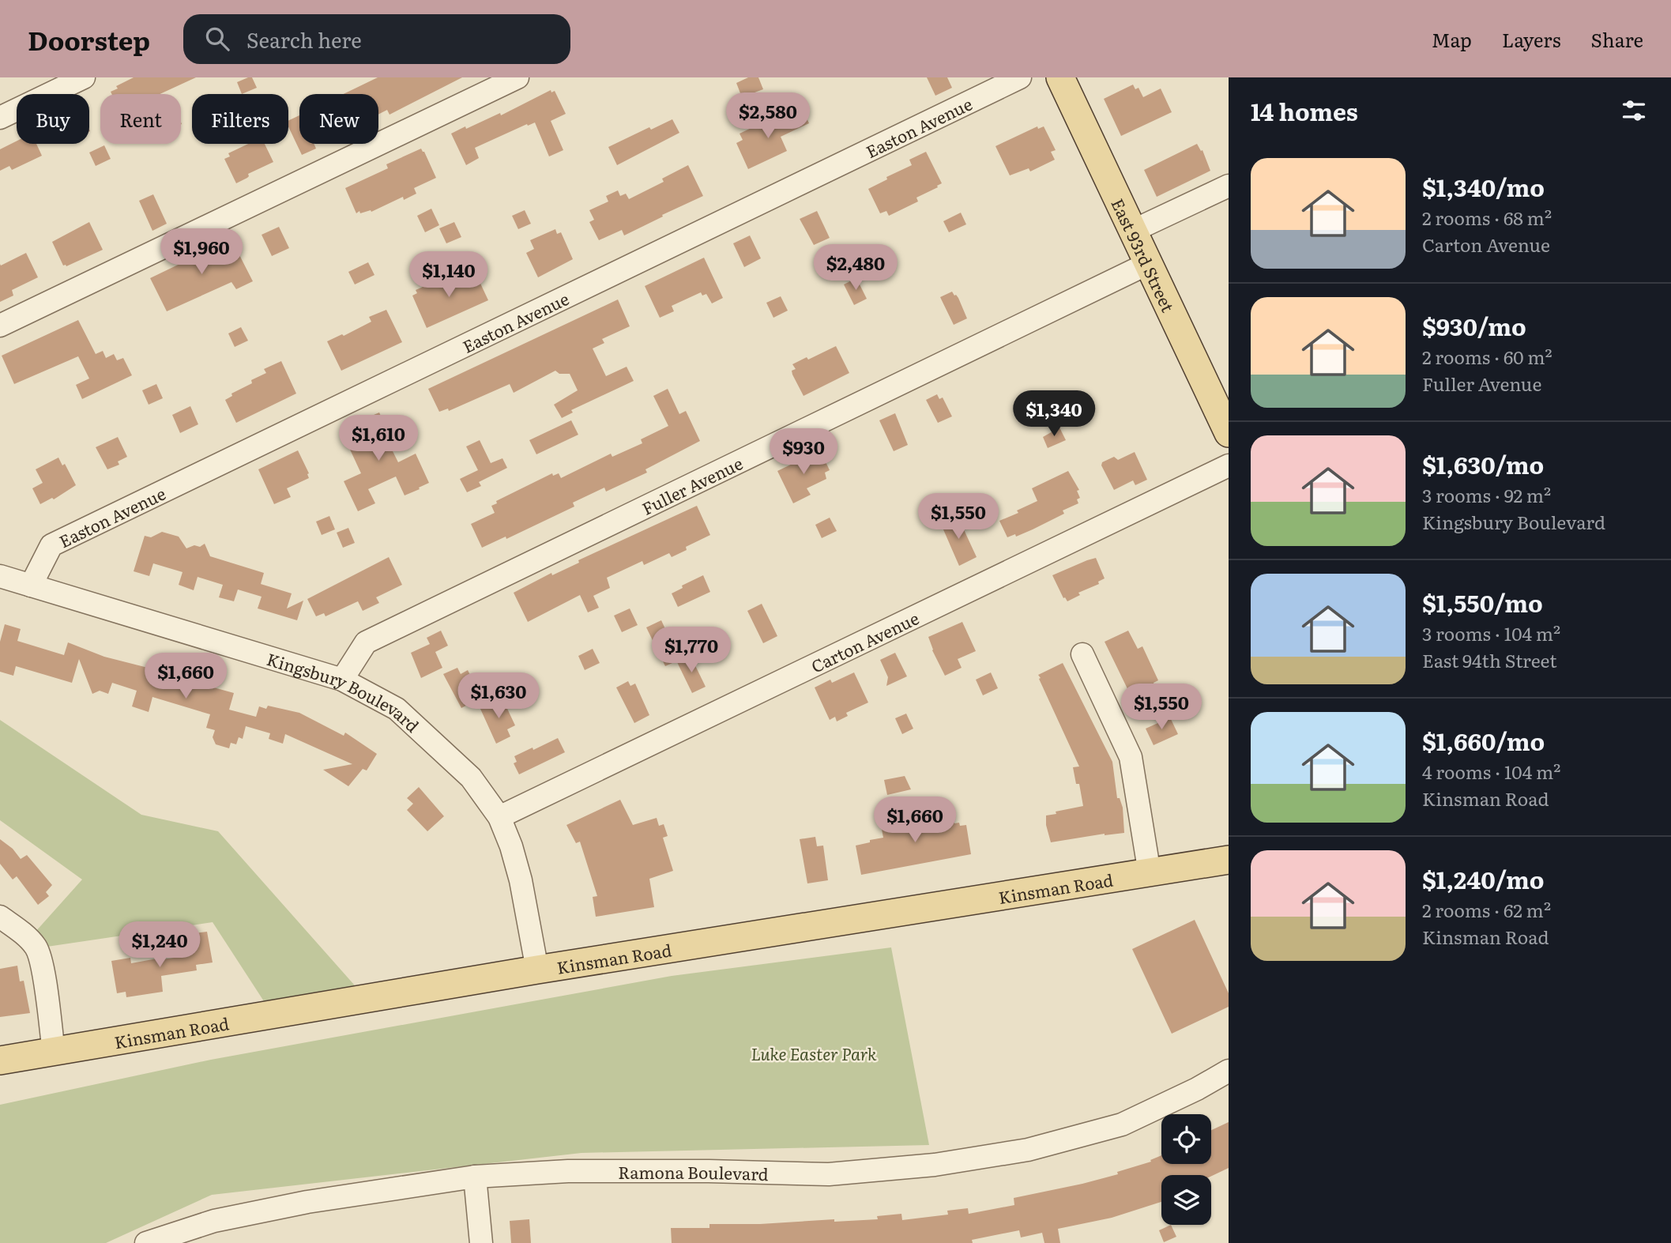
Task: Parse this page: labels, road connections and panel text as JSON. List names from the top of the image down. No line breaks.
{"streets":{"main road":["East 93rd Street","Kinsman Road"],"street":["Easton Avenue","Fuller Avenue","Carton Avenue","Kingsbury Boulevard","Ramona Boulevard"]},"crossings":[["Easton Avenue","Kingsbury Boulevard"],["East 93rd Street","Fuller Avenue"],["Fuller Avenue","Kingsbury Boulevard"],["Carton Avenue","Kingsbury Boulevard"],["Kingsbury Boulevard","Kinsman Road"]],"parks":["Luke Easter Park"],"page":{"header":"Doorstep","search":"Search here","nav":["Map","Layers","Share"],"heading":"14 homes","price":["$2,580","$1,960","$2,480","$1,140","$1,340","$1,610","$930","$1,550","$1,770","$1,660","$1,630","$1,550","$1,660","$1,240"],"chip":["Buy","Rent","Filters","New"],"list":[{"name":"$1,340/mo","note":"2 rooms · 68 m² · Carton Avenue"},{"name":"$930/mo","note":"2 rooms · 60 m² · Fuller Avenue"},{"name":"$1,630/mo","note":"3 rooms · 92 m² · Kingsbury Boulevard"},{"name":"$1,550/mo","note":"3 rooms · 104 m² · East 94th Street"},{"name":"$1,660/mo","note":"4 rooms · 104 m² · Kinsman Road"},{"name":"$1,240/mo","note":"2 rooms · 62 m² · Kinsman Road"}]}}
